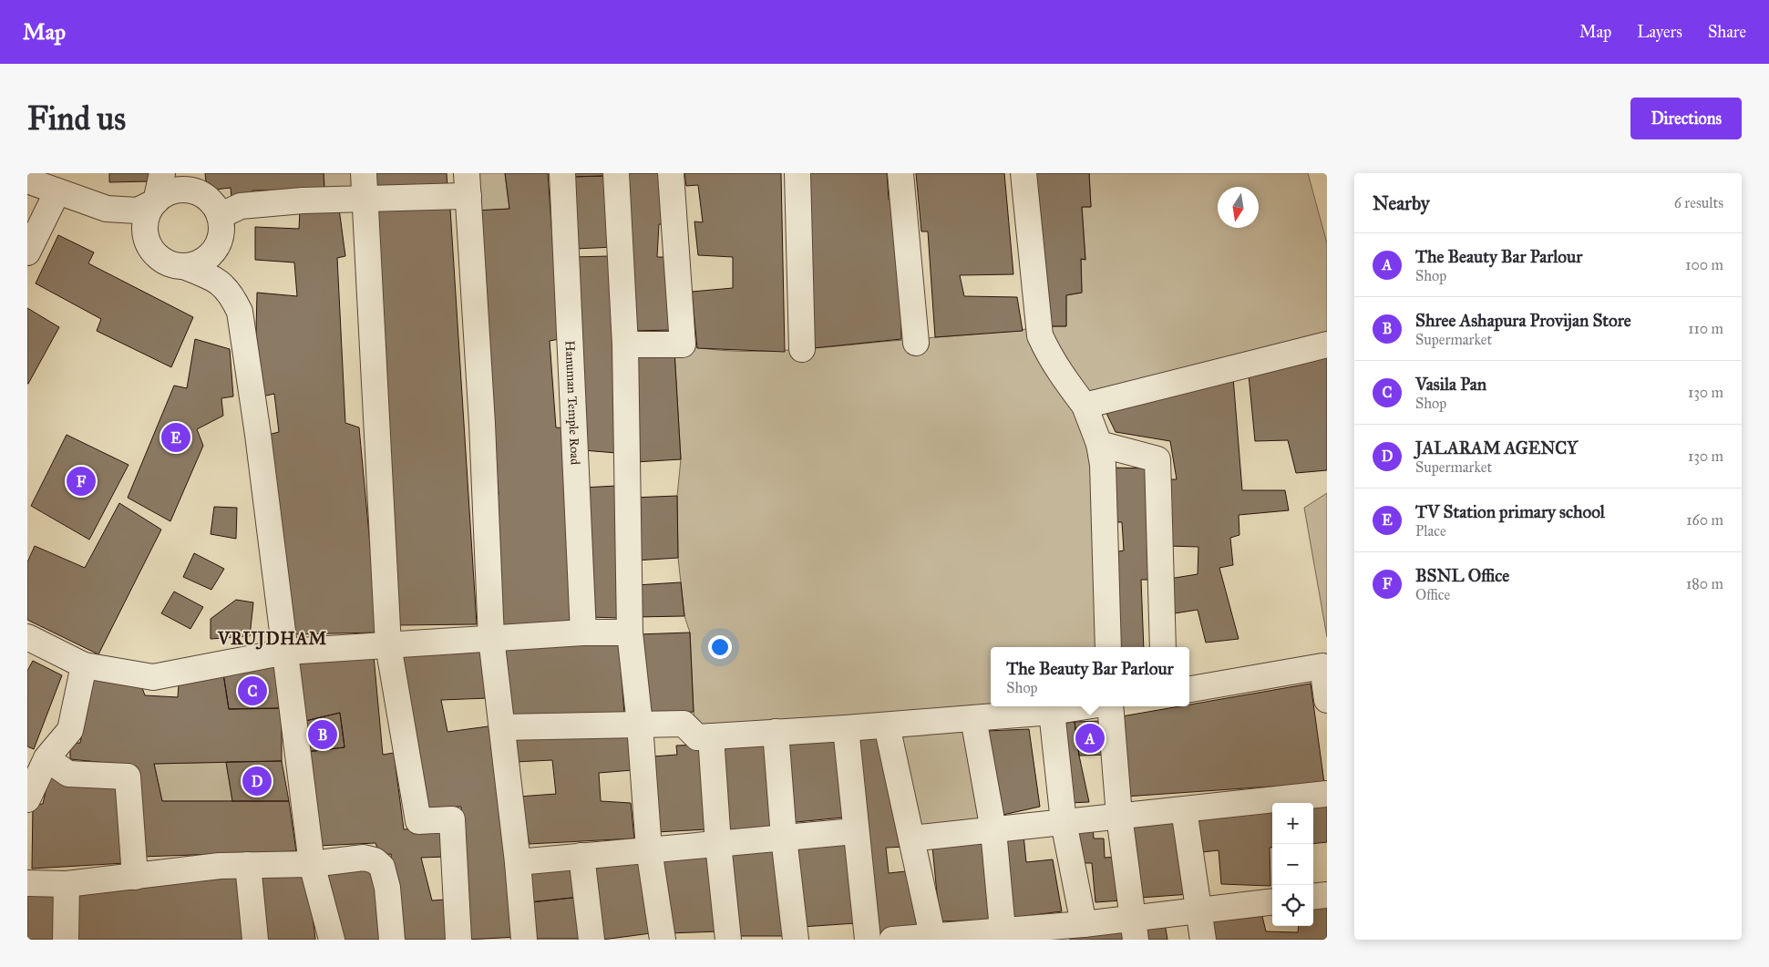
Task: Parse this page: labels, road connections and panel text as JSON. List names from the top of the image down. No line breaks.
{"streets":{"street":["Hanuman Temple Road"]},"districts":["VRUJDHAM"],"north":"bottom","page":{"header":"Map","nav":["Map","Layers","Share"],"buttons":"Directions","title":"Find us","heading":["Nearby","6 results"],"list":[{"mark":"A","name":"The Beauty Bar Parlour","note":"Shop","value":"100 m"},{"mark":"B","name":"Shree Ashapura Provijan Store","note":"Supermarket","value":"110 m"},{"mark":"C","name":"Vasila Pan","note":"Shop","value":"130 m"},{"mark":"D","name":"JALARAM AGENCY","note":"Supermarket","value":"130 m"},{"mark":"E","name":"TV Station primary school","note":"Place","value":"160 m"},{"mark":"F","name":"BSNL Office","note":"Office","value":"180 m"}],"pins":["E","F","C","B","A","D"],"popup":["The Beauty Bar Parlour","Shop"],"map_buttons":["+","−"]}}
